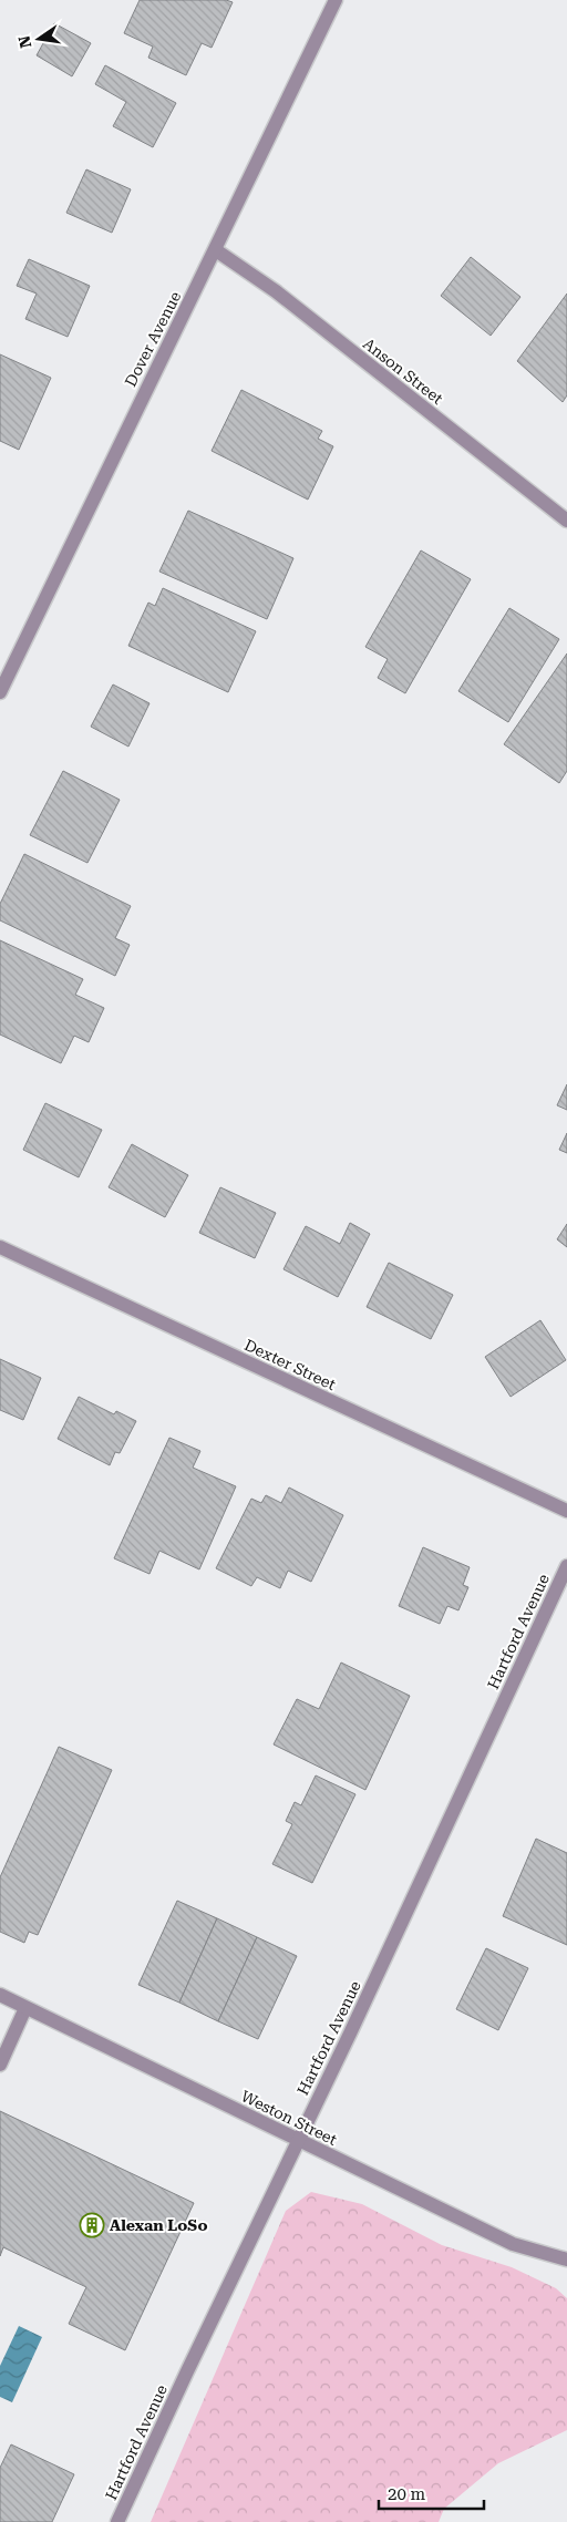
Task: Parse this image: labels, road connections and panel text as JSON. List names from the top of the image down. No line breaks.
{"streets":{"street":["Dover Avenue","Anson Street","Dexter Street","Hartford Avenue","Weston Street"]},"crossings":[["Dover Avenue","Anson Street"],["Hartford Avenue","Weston Street"]],"places":{"building":["Alexan LoSo"]},"scale_bar":"20 m","north":"left"}
